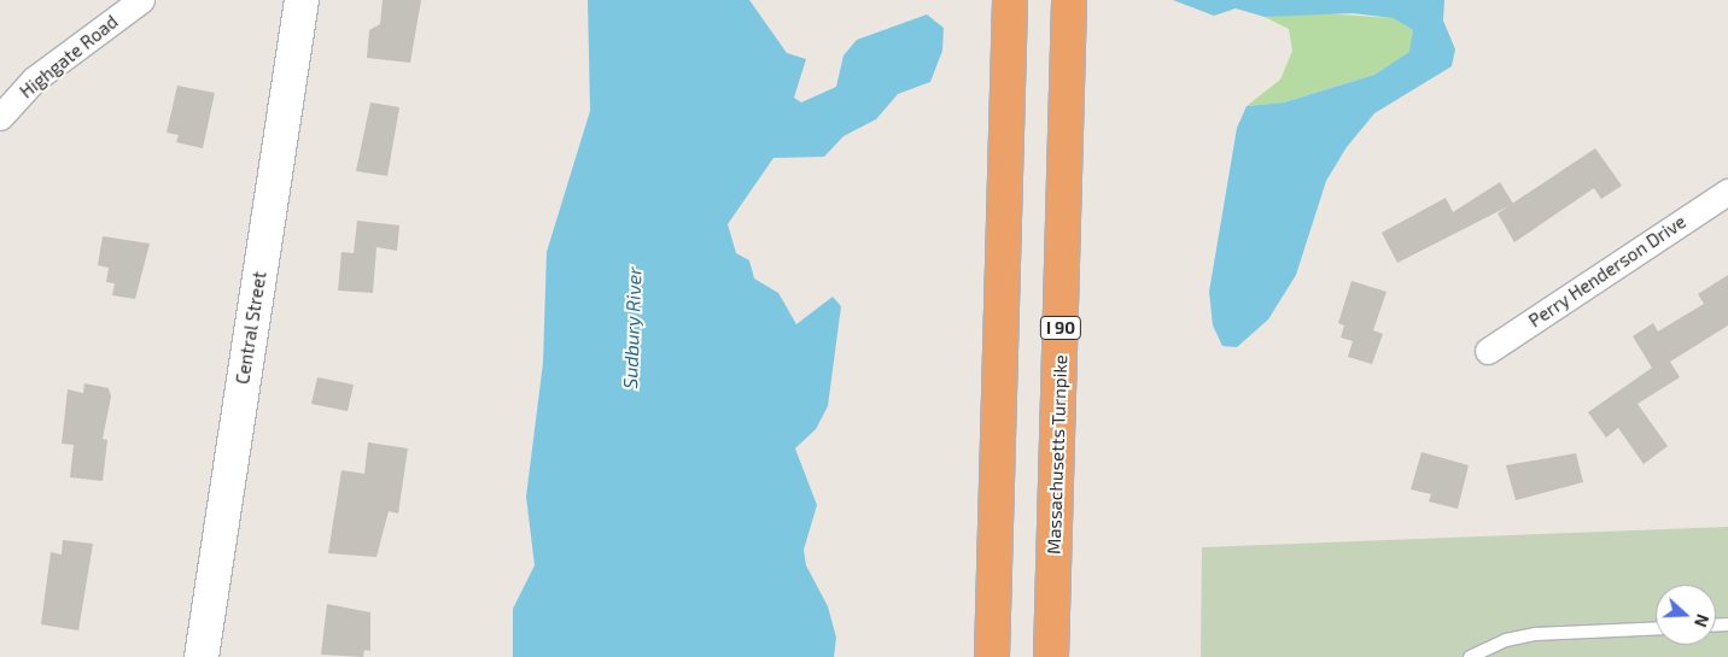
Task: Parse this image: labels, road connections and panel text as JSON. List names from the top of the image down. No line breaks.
{"streets":{"highway":["I 90","Massachusetts Turnpike"],"main road":["Central Street"],"street":["Highgate Road","Perry Henderson Drive"]},"water":["Sudbury River"],"north":"right"}
